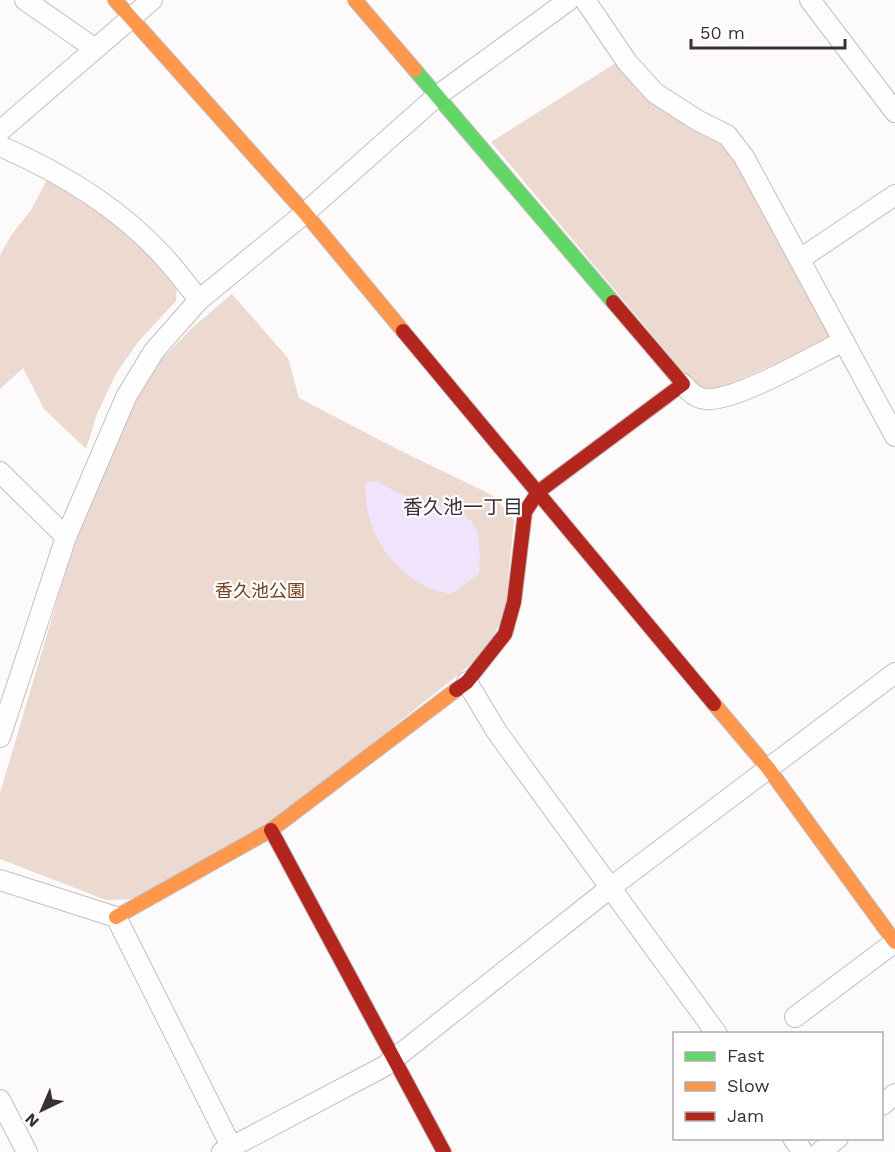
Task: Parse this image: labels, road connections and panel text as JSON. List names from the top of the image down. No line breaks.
{"districts":["香久池一丁目"],"parks":["香久池公園"],"legend":["Fast","Slow","Jam"],"scale_bar":"50 m","north":"bottom left"}
